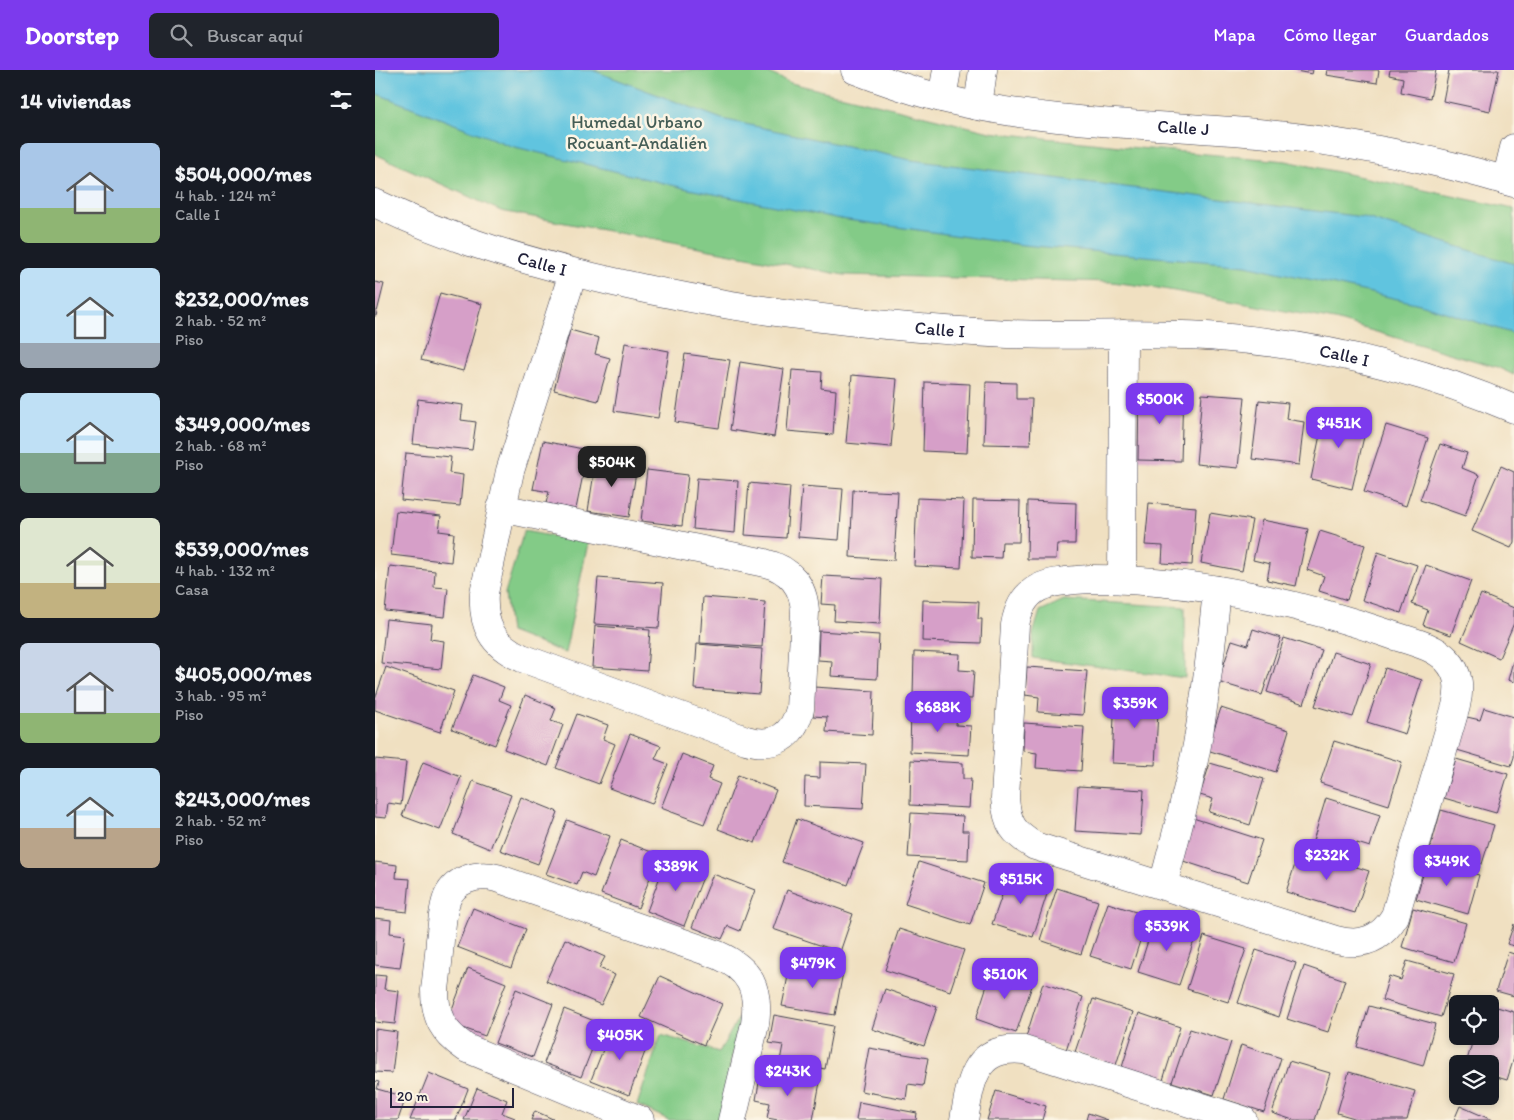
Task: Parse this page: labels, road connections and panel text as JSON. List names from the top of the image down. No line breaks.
{"streets":{"street":["Calle J","Calle I"]},"parks":["Humedal Urbano Rocuant-Andalién"],"scale_bar":"20 m","page":{"header":"Doorstep","search":"Buscar aquí","nav":["Mapa","Cómo llegar","Guardados"],"heading":"14 viviendas","list":[{"name":"$504,000/mes","note":"4 hab. · 124 m² · Calle I"},{"name":"$232,000/mes","note":"2 hab. · 52 m² · Piso"},{"name":"$349,000/mes","note":"2 hab. · 68 m² · Piso"},{"name":"$539,000/mes","note":"4 hab. · 132 m² · Casa"},{"name":"$405,000/mes","note":"3 hab. · 95 m² · Piso"},{"name":"$243,000/mes","note":"2 hab. · 52 m² · Piso"}],"price":["$500K","$451K","$504K","$359K","$688K","$232K","$349K","$389K","$515K","$539K","$479K","$510K","$405K","$243K"],"scale":"20 m"}}
